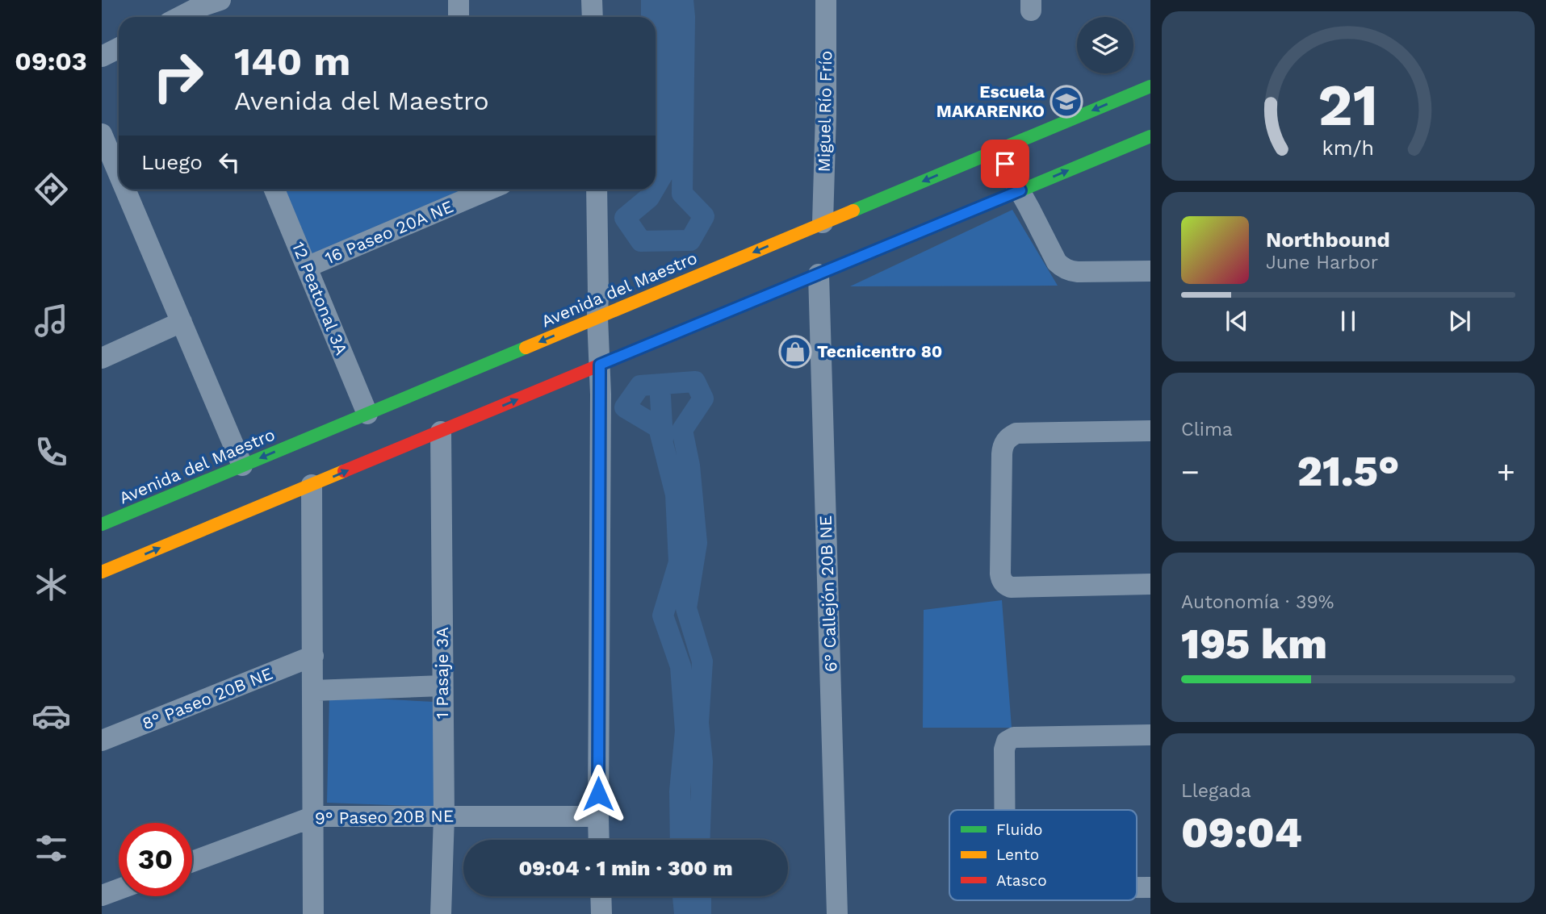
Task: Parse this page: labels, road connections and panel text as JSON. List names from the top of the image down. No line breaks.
{"streets":{"street":["Miguel Río Frío","16 Paseo 20A NE","Avenida del Maestro","12 Peatonal 3A","6° Callejón 20B NE","1 Pasaje 3A","8° Paseo 20B NE","9° Paseo 20B NE"]},"crossings":[["Miguel Río Frío","Avenida del Maestro"],["16 Paseo 20A NE","12 Peatonal 3A"],["Avenida del Maestro","12 Peatonal 3A"],["1 Pasaje 3A","9° Paseo 20B NE"]],"places":{"school or university":["Escuela MAKARENKO"],"shop":["Tecnicentro 80"]},"legend":["Fluido","Lento","Atasco"],"page":{"tabs":"09:03","turn":["140 m","Avenida del Maestro"],"then":"Luego","song":["Northbound","June Harbor"],"tile":["Clima",["Autonomía · 39%","195 km"],["Llegada","09:04"]],"heat":["−","21.5°","+"],"limit":"30","trip":"09:04 · 1 min · 300 m","gauge":["21","km/h"]}}
